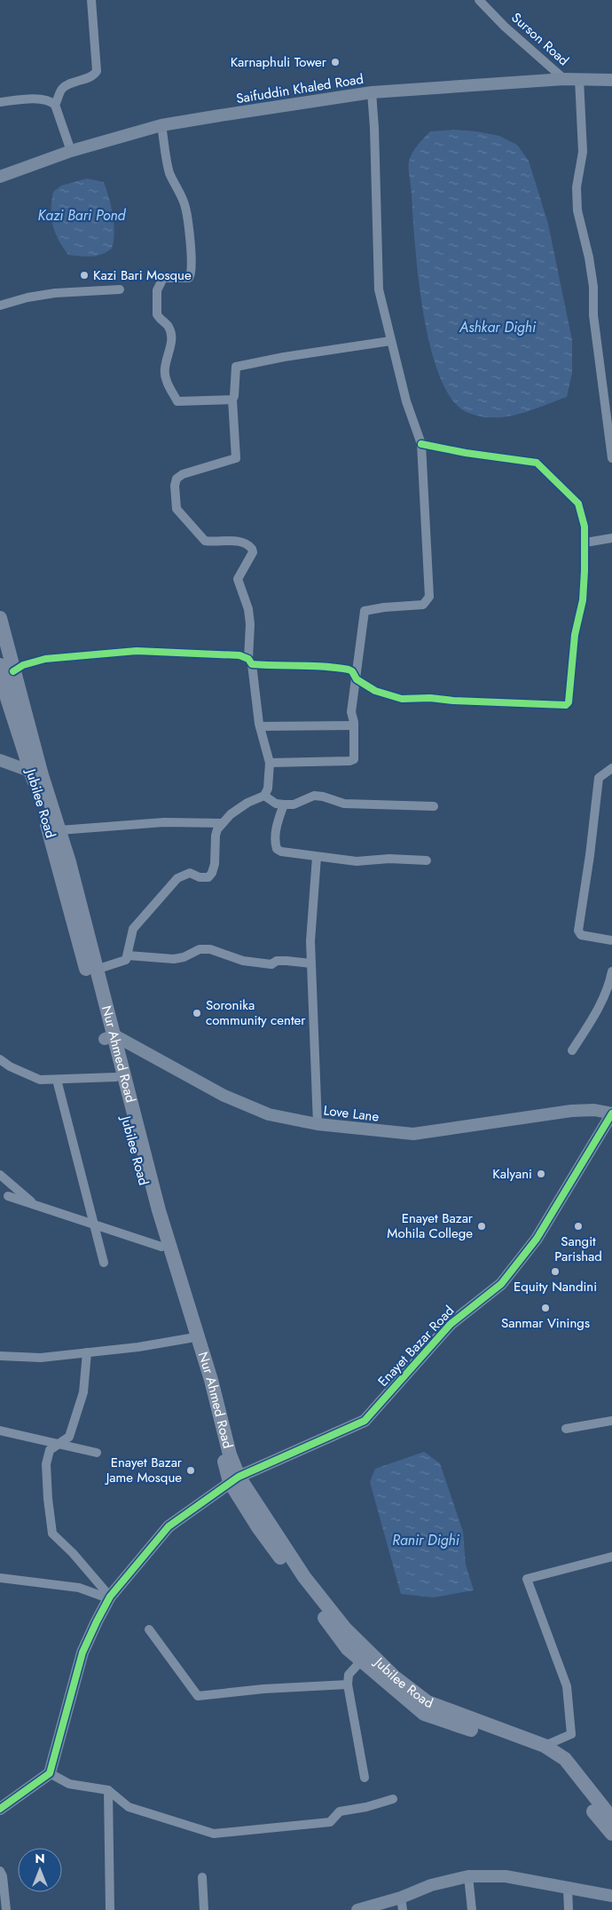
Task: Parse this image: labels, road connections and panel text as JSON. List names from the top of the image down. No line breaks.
{"streets":{"main road":["Jubilee Road","Nur Ahmed Road"],"street":["Surson Road","Saifuddin Khaled Road","Love Lane","Enayet Bazar Road"]},"crossings":[["Surson Road","Saifuddin Khaled Road"],["Jubilee Road","Nur Ahmed Road"],["Jubilee Road","Love Lane"],["Jubilee Road","Enayet Bazar Road"],["Nur Ahmed Road","Love Lane"],["Nur Ahmed Road","Enayet Bazar Road"],["Love Lane","Enayet Bazar Road"]],"water":["Kazi Bari Pond","Ashkar Dighi","Ranir Dighi"],"places":["Karnaphuli Tower","Kazi Bari Mosque","Soronika community center","Kalyani","Enayet Bazar Mohila College","Sangit Parishad","Equity Nandini","Sanmar Vinings","Enayet Bazar Jame Mosque"],"north":"top"}
